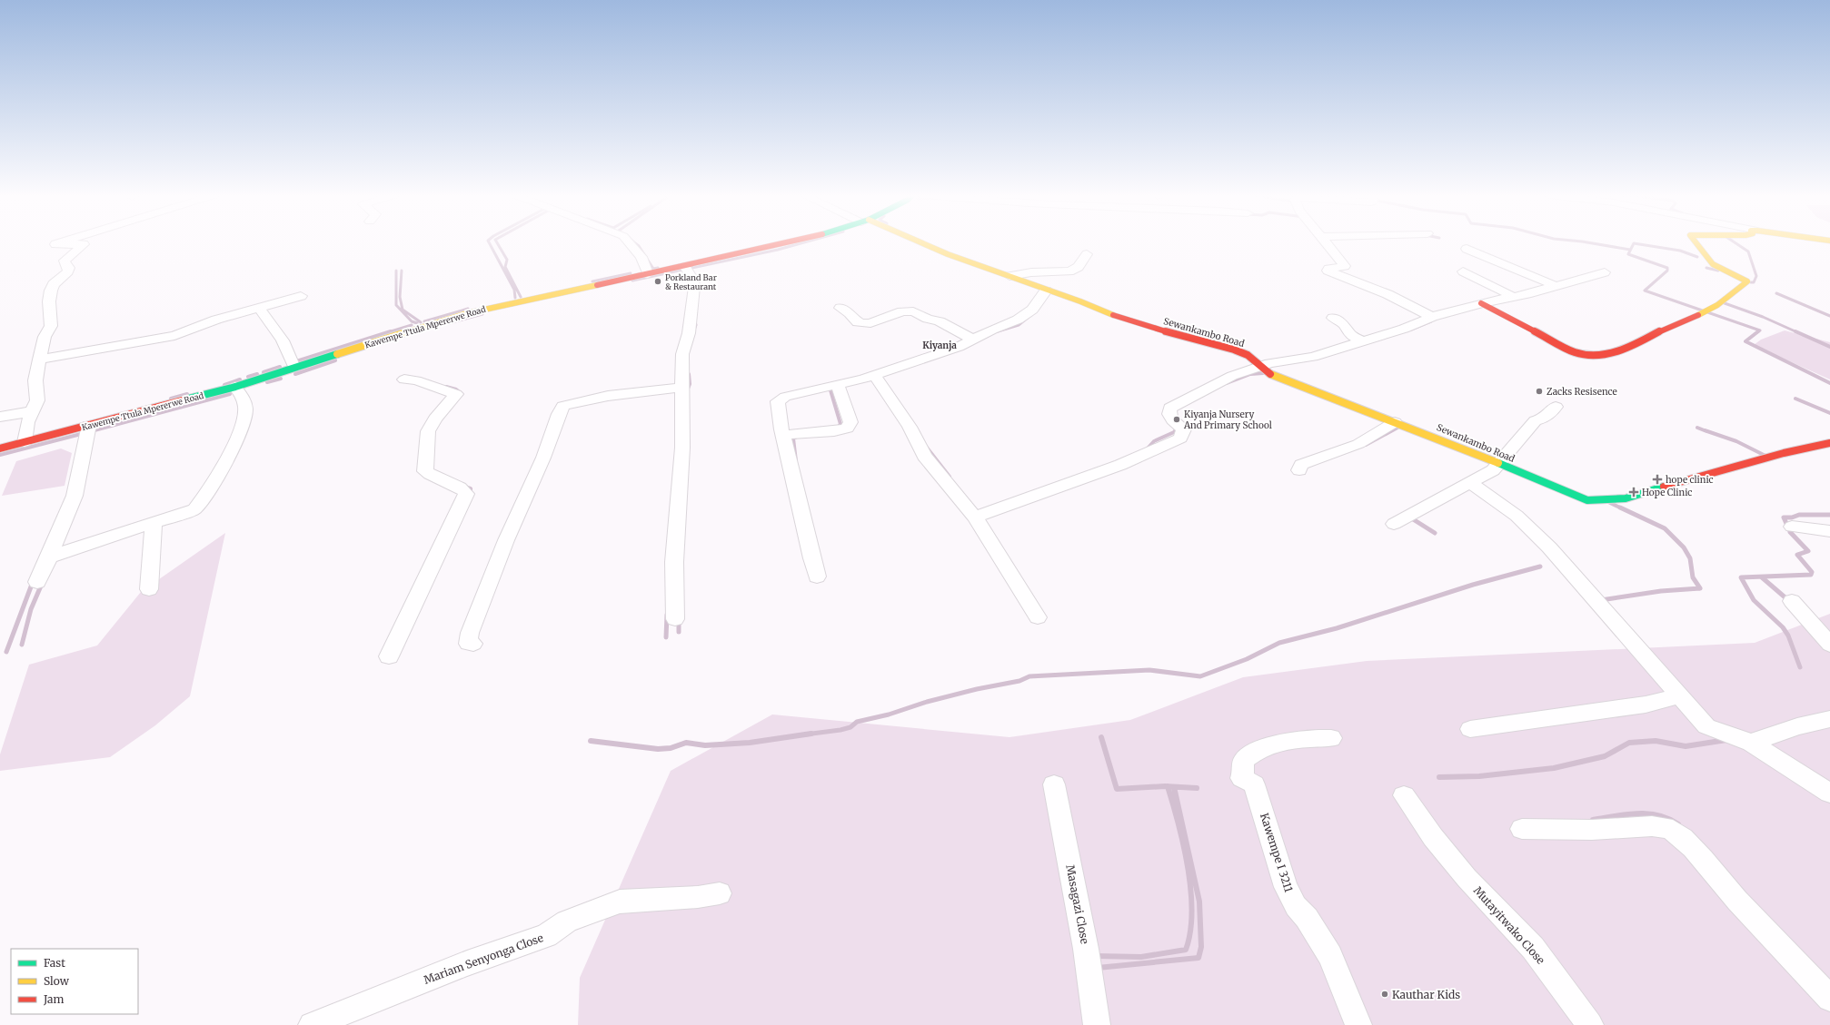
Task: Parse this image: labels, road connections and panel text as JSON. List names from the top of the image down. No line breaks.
{"streets":{"street":["Kawempe Ttula Mpererwe Road","Sewankambo Road","Kawempe I 3211","Masagazi Close","Mutayitwako Close","Mariam Senyonga Close"]},"districts":["Kiyanja"],"places":{"other":["Porkland Bar & Restaurant","Zacks Resisence","Kiyanja Nursery And Primary School","Kauthar Kids"],"health":["hope clinic","Hope Clinic"]},"legend":["Fast","Slow","Jam"]}
